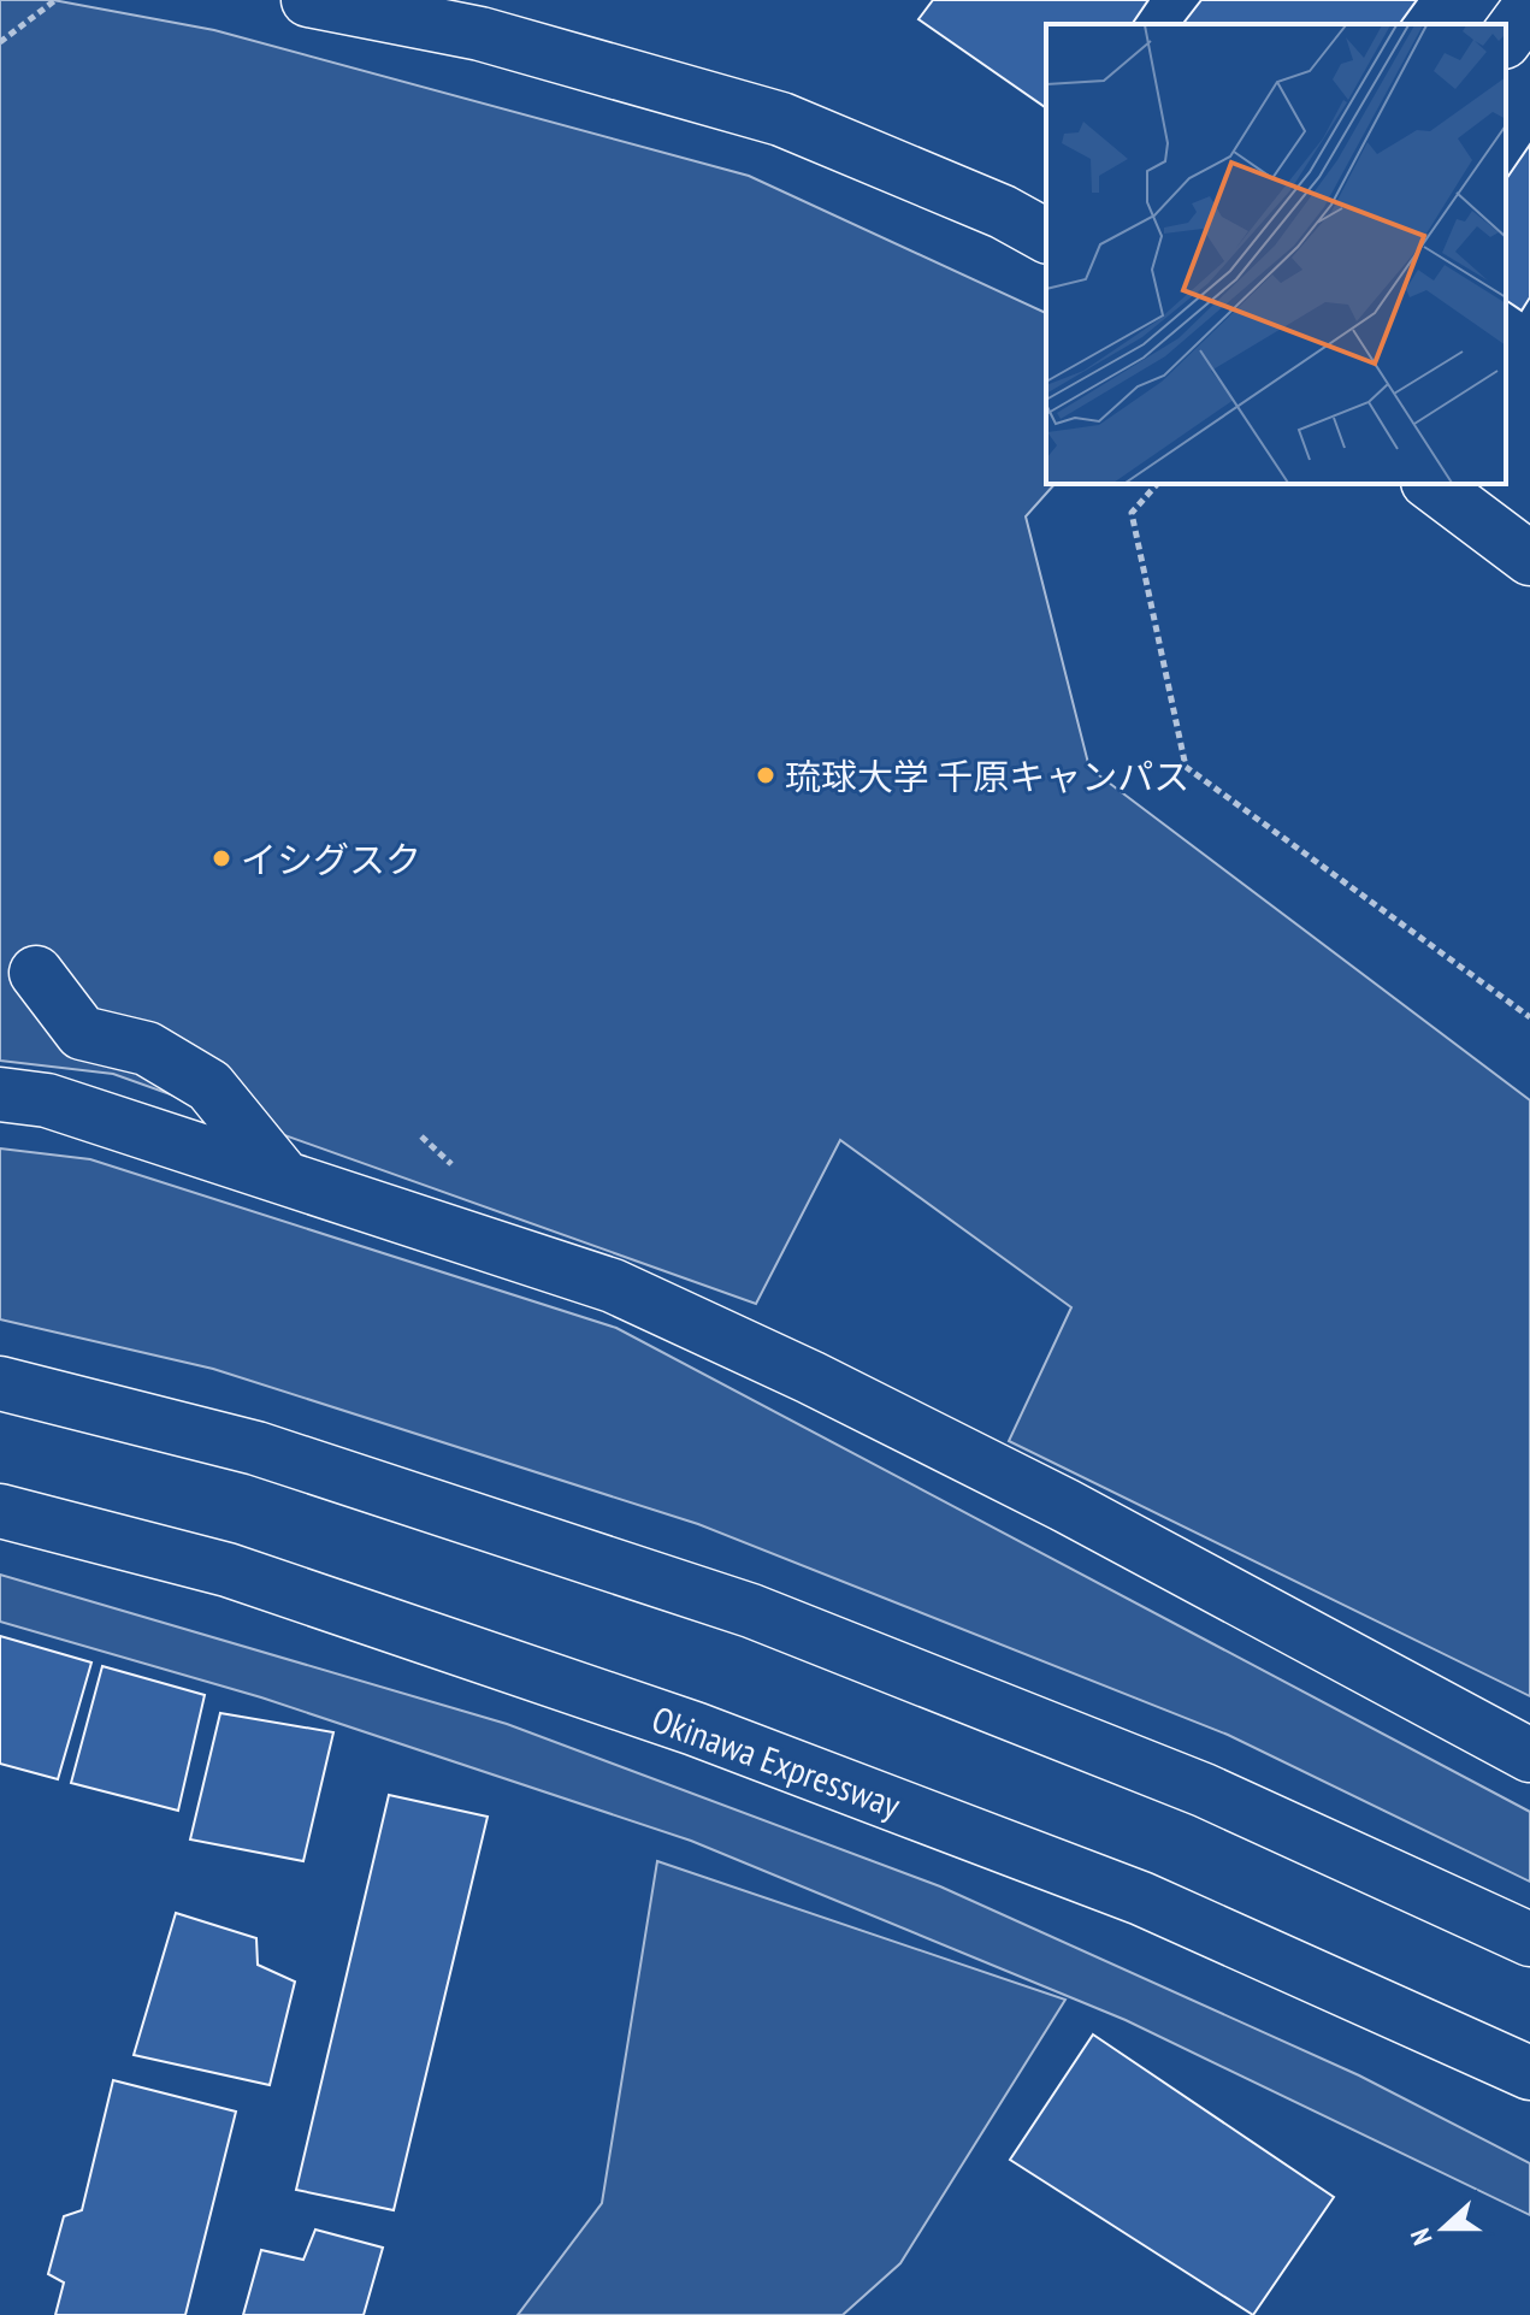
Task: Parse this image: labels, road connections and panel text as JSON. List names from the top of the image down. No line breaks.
{"streets":{"main road":["Okinawa Expressway"]},"places":["琉球大学 千原キャンパス","イシグスク"],"north":"left"}
